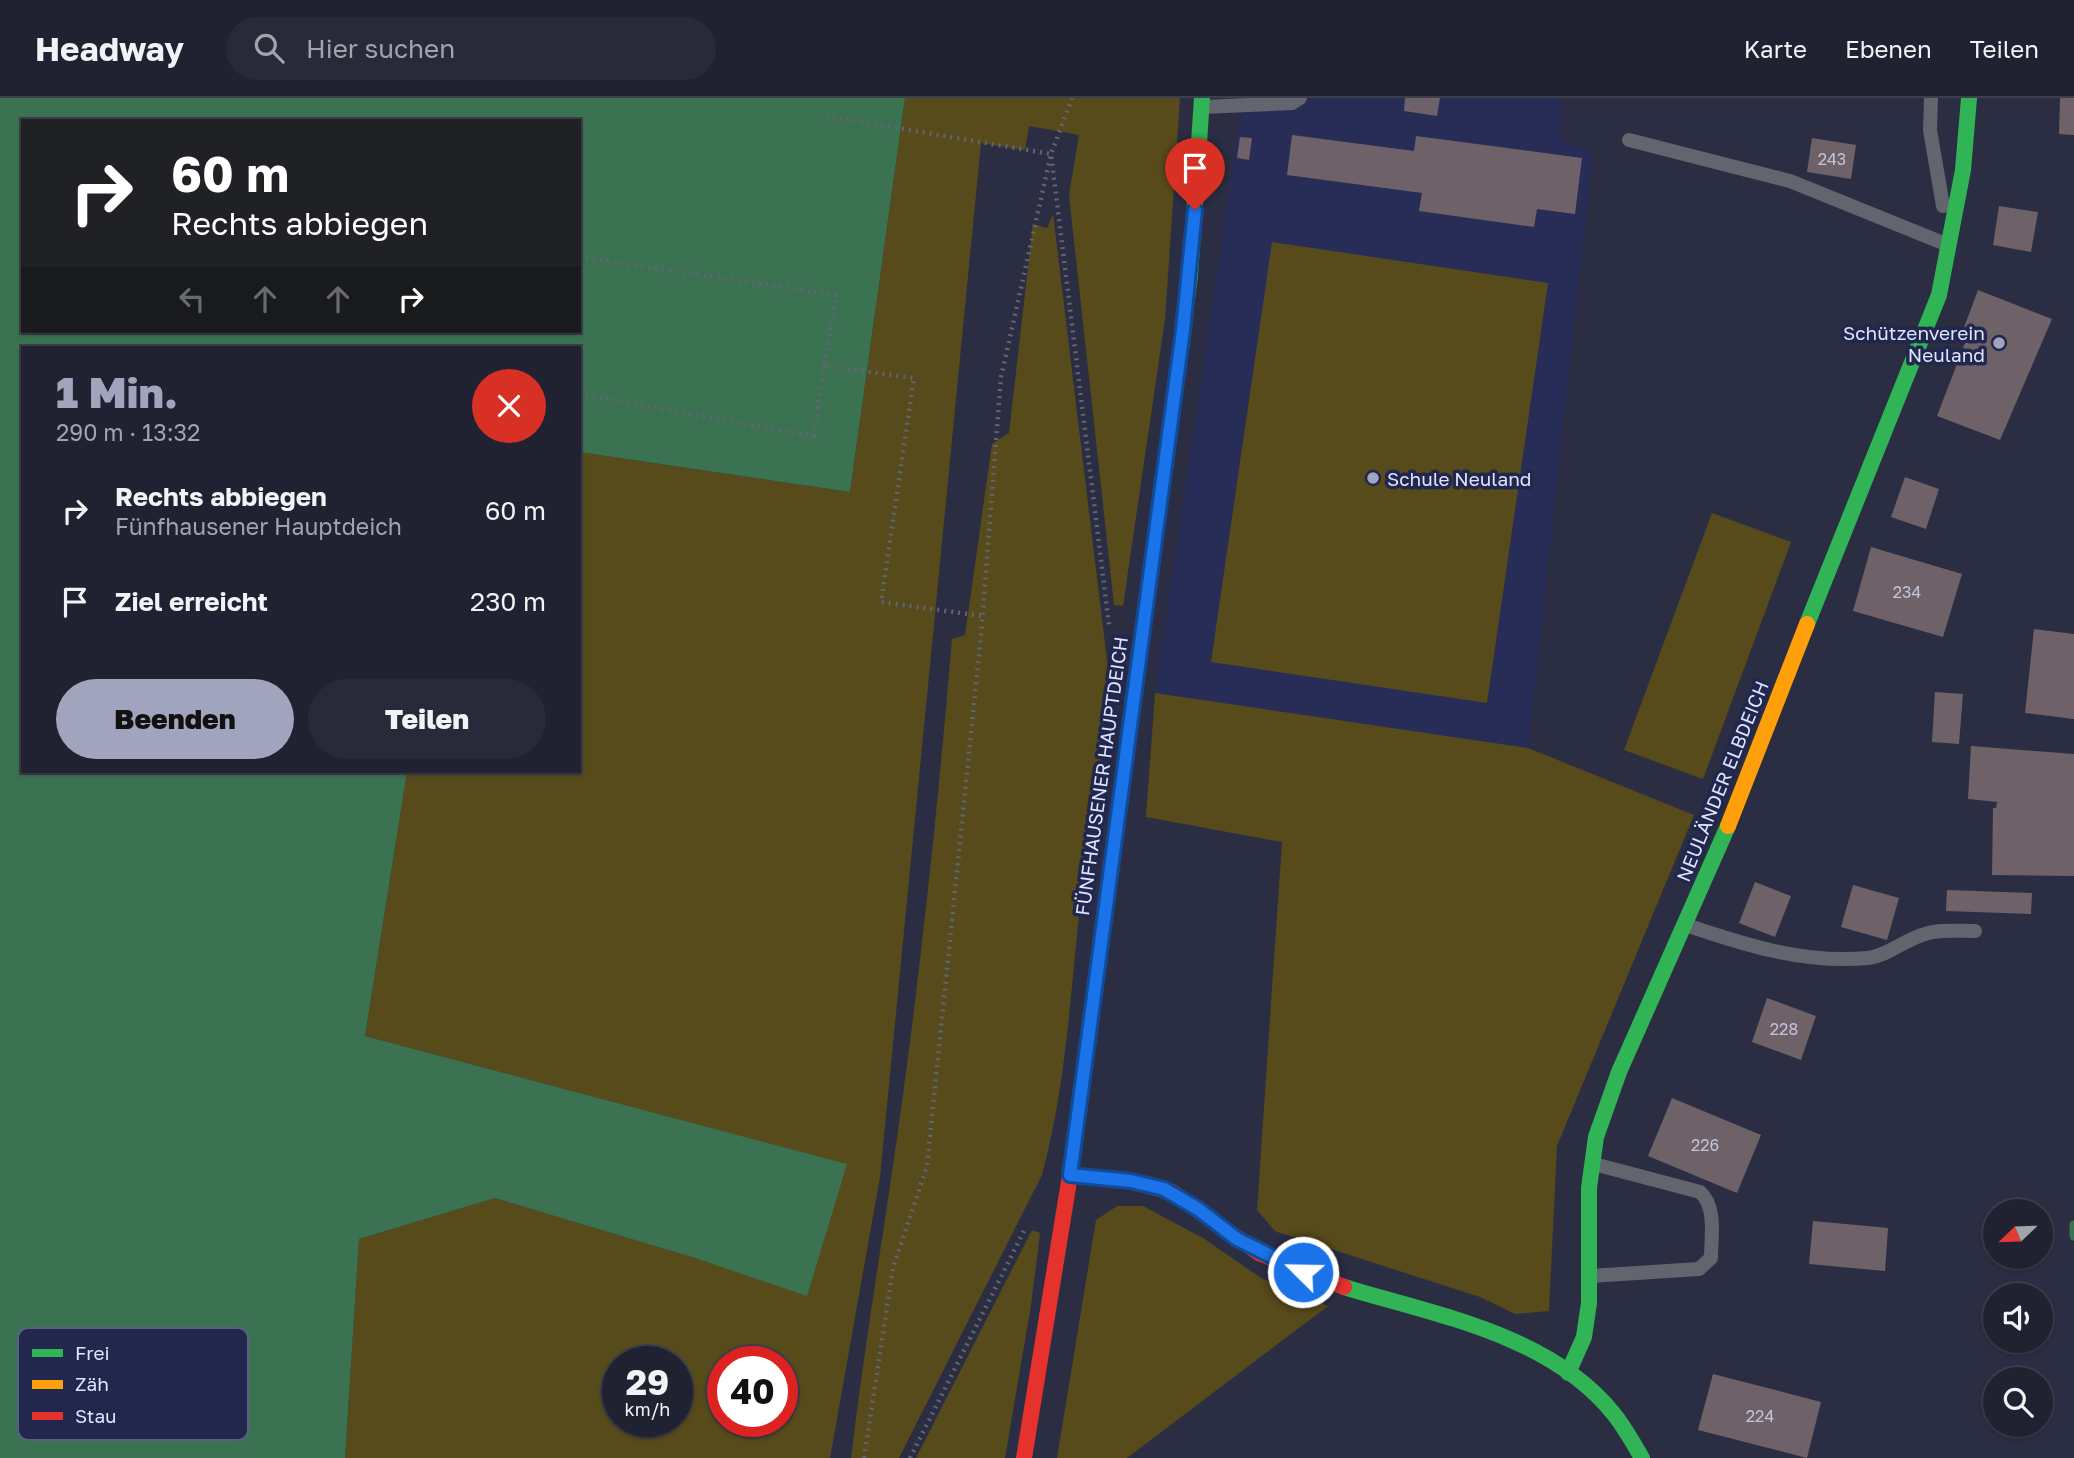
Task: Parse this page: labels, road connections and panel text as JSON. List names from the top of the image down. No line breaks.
{"streets":{"street":["FÜNFHAUSENER HAUPTDEICH","NEULÄNDER ELBDEICH"]},"places":["Schützenverein Neuland","Schule Neuland"],"house_numbers":["243","234","228","226","224"],"legend":["Frei","Zäh","Stau"],"north":"bottom left","page":{"header":"Headway","search":"Hier suchen","nav":["Karte","Ebenen","Teilen"],"turn":["60 m","Rechts abbiegen"],"heading":["1 Min.","290 m · 13:32"],"list":[{"name":"Rechts abbiegen","note":"Fünfhausener Hauptdeich","value":"60 m"},{"name":"Ziel erreicht","value":"230 m"}],"buttons":["Beenden","Teilen"],"speed":"29 km/h","limit":"40"}}
